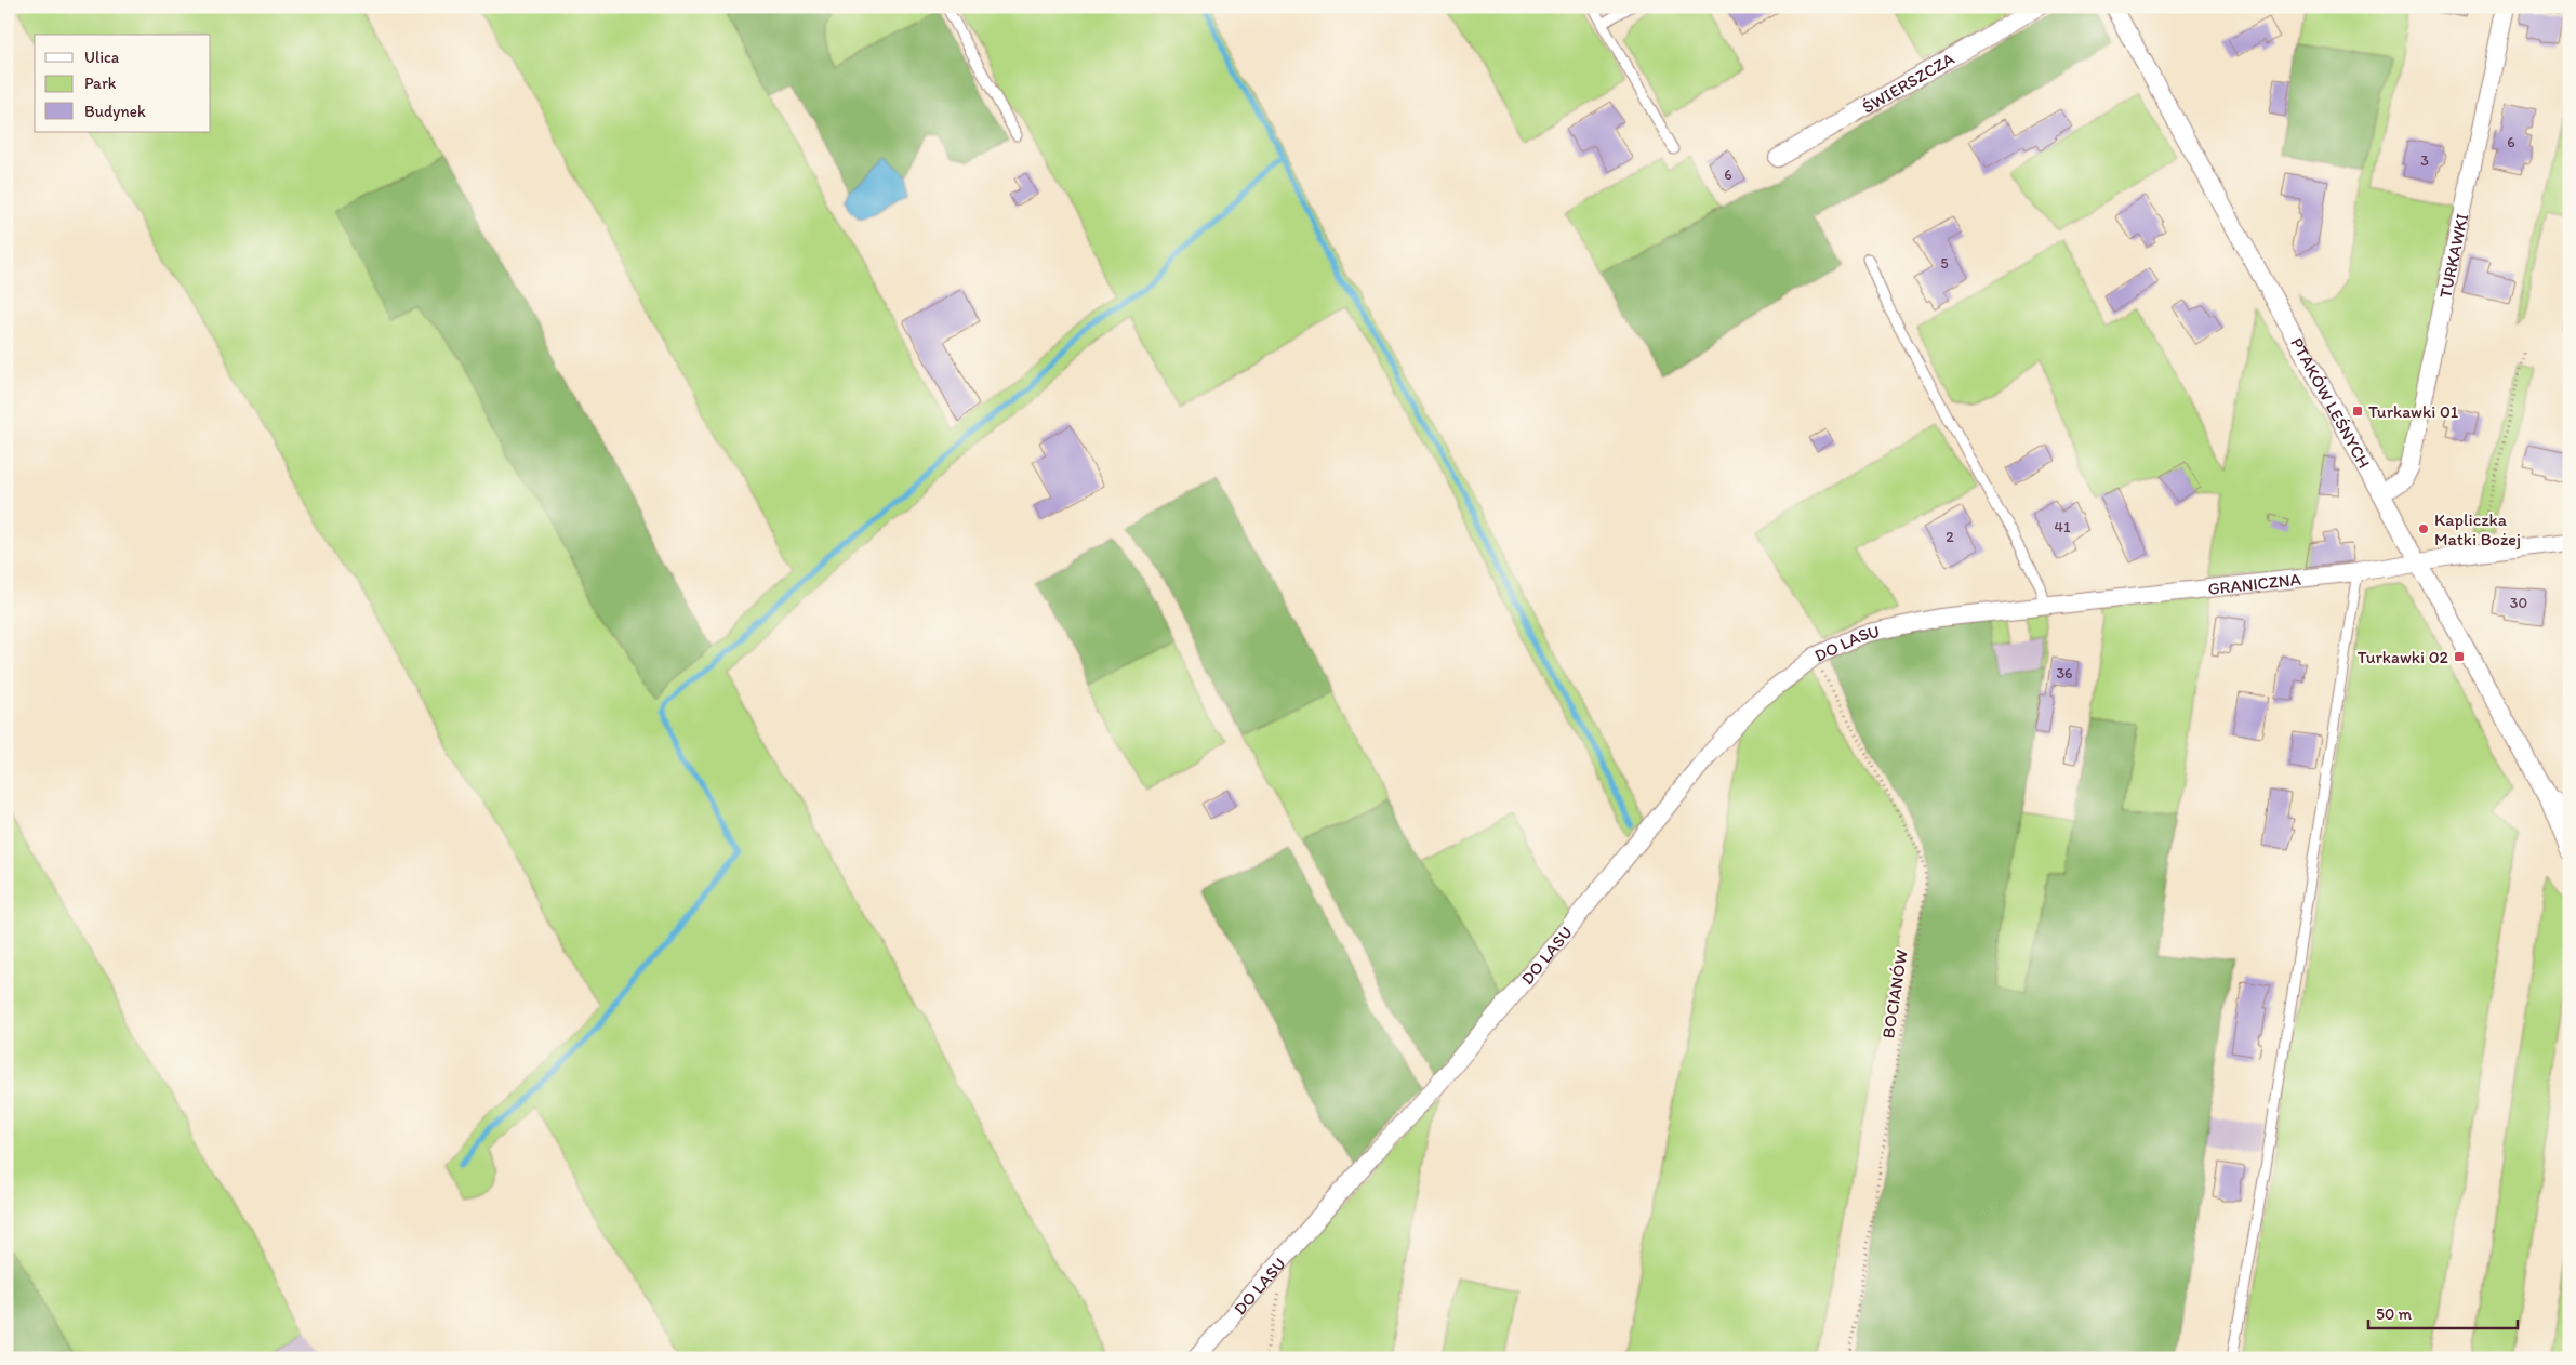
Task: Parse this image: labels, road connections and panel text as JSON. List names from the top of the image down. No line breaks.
{"streets":{"street":["ŚWIERSZCZA","TURKAWKI","PTAKÓW LEŚNYCH","GRANICZNA","DO LASU"],"path":["BOCIANÓW"]},"crossings":[["TURKAWKI","PTAKÓW LEŚNYCH"],["PTAKÓW LEŚNYCH","GRANICZNA"],["GRANICZNA","DO LASU"],["DO LASU","BOCIANÓW"]],"places":{"transit":["Turkawki 01","Turkawki 02"],"other":["Kapliczka Matki Bożej"]},"house_numbers":["6","3","6","5","41","2","30","36"],"legend":["Ulica","Park","Budynek"],"scale_bar":"50 m"}
